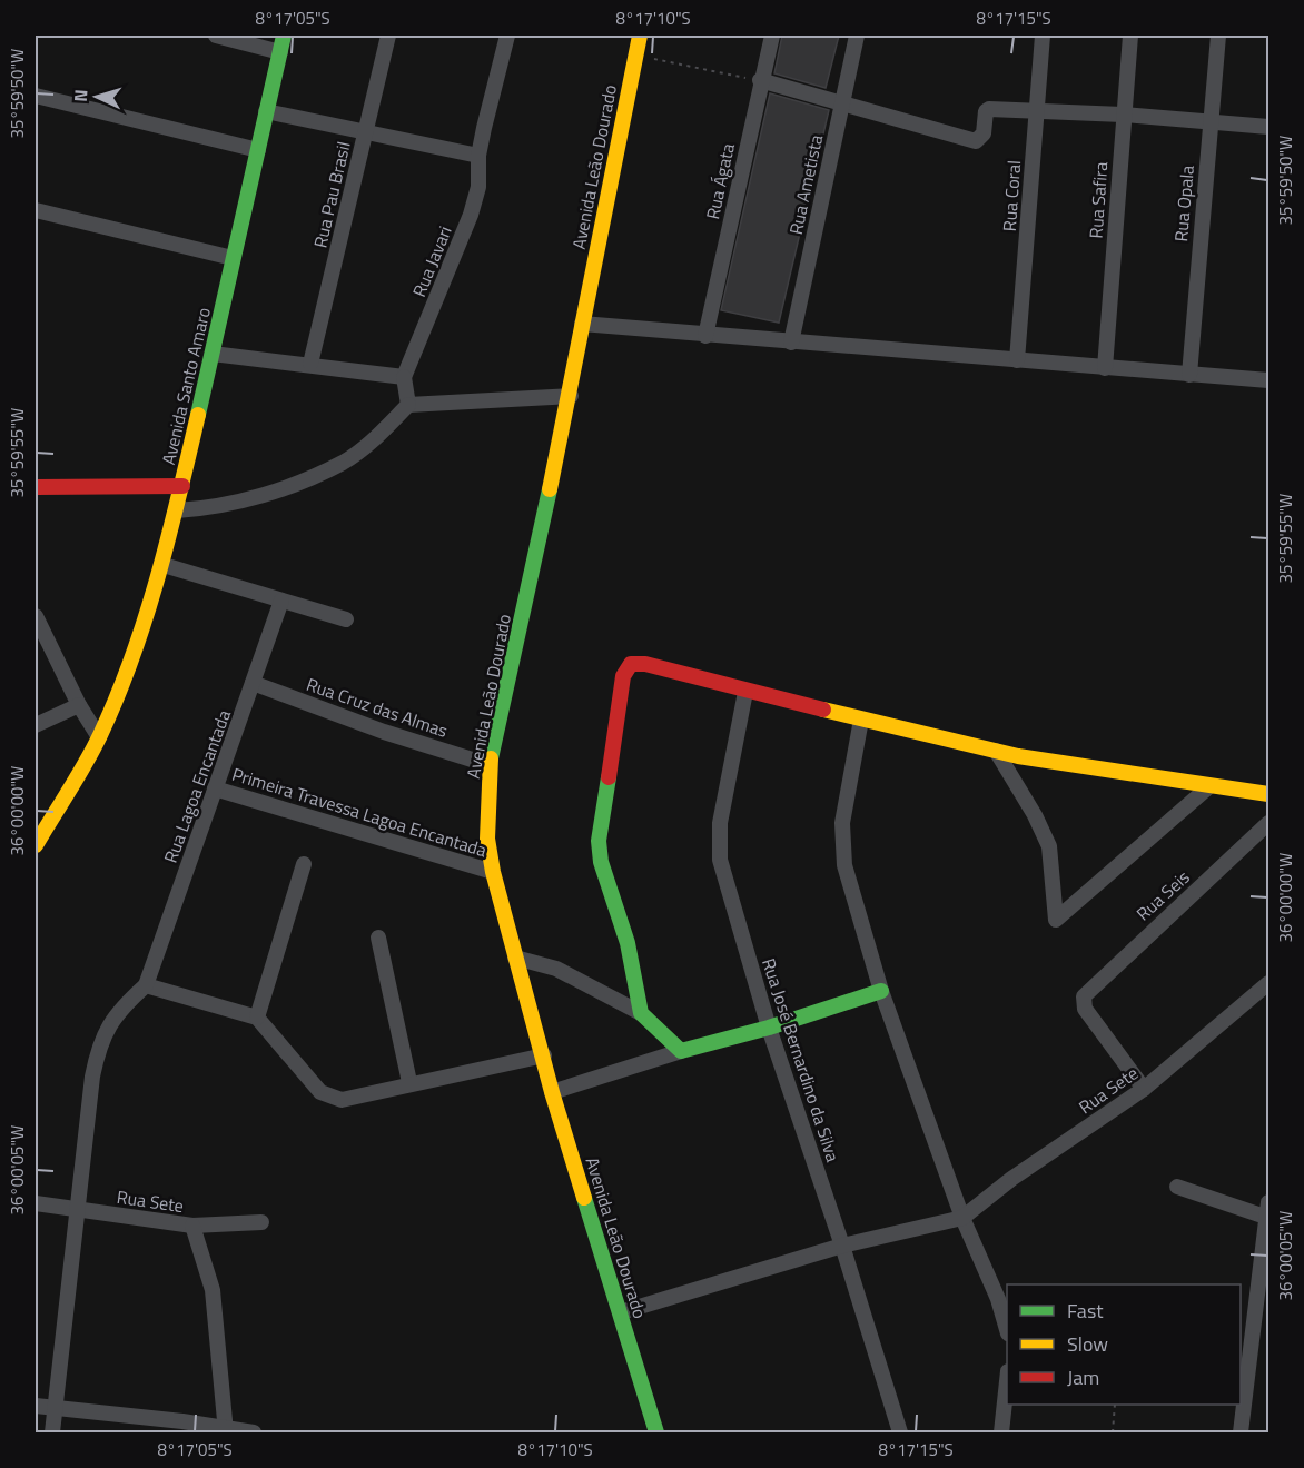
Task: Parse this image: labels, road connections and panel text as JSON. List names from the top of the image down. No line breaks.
{"streets":{"street":["Avenida Leão Dourado","Rua Ágata","Rua Ametista","Rua Pau Brasil","Rua Coral","Rua Safira","Rua Opala","Rua Javari","Avenida Santo Amaro","Rua Cruz das Almas","Rua Lagoa Encantada","Primeira Travessa Lagoa Encantada","Rua Seis","Rua José Bernardino da Silva","Rua Sete"]},"crossings":[["Avenida Leão Dourado","Rua Cruz das Almas"],["Avenida Leão Dourado","Primeira Travessa Lagoa Encantada"],["Rua Cruz das Almas","Rua Lagoa Encantada"],["Rua Lagoa Encantada","Primeira Travessa Lagoa Encantada"],["Rua Seis","Rua Sete"]],"legend":["Fast","Slow","Jam"],"north":"left","coordinates":["8°17'05\"S","8°17'10\"S","8°17'15\"S","35°59'50\"W","35°59'55\"W","36°00'00\"W","36°00'05\"W"]}
